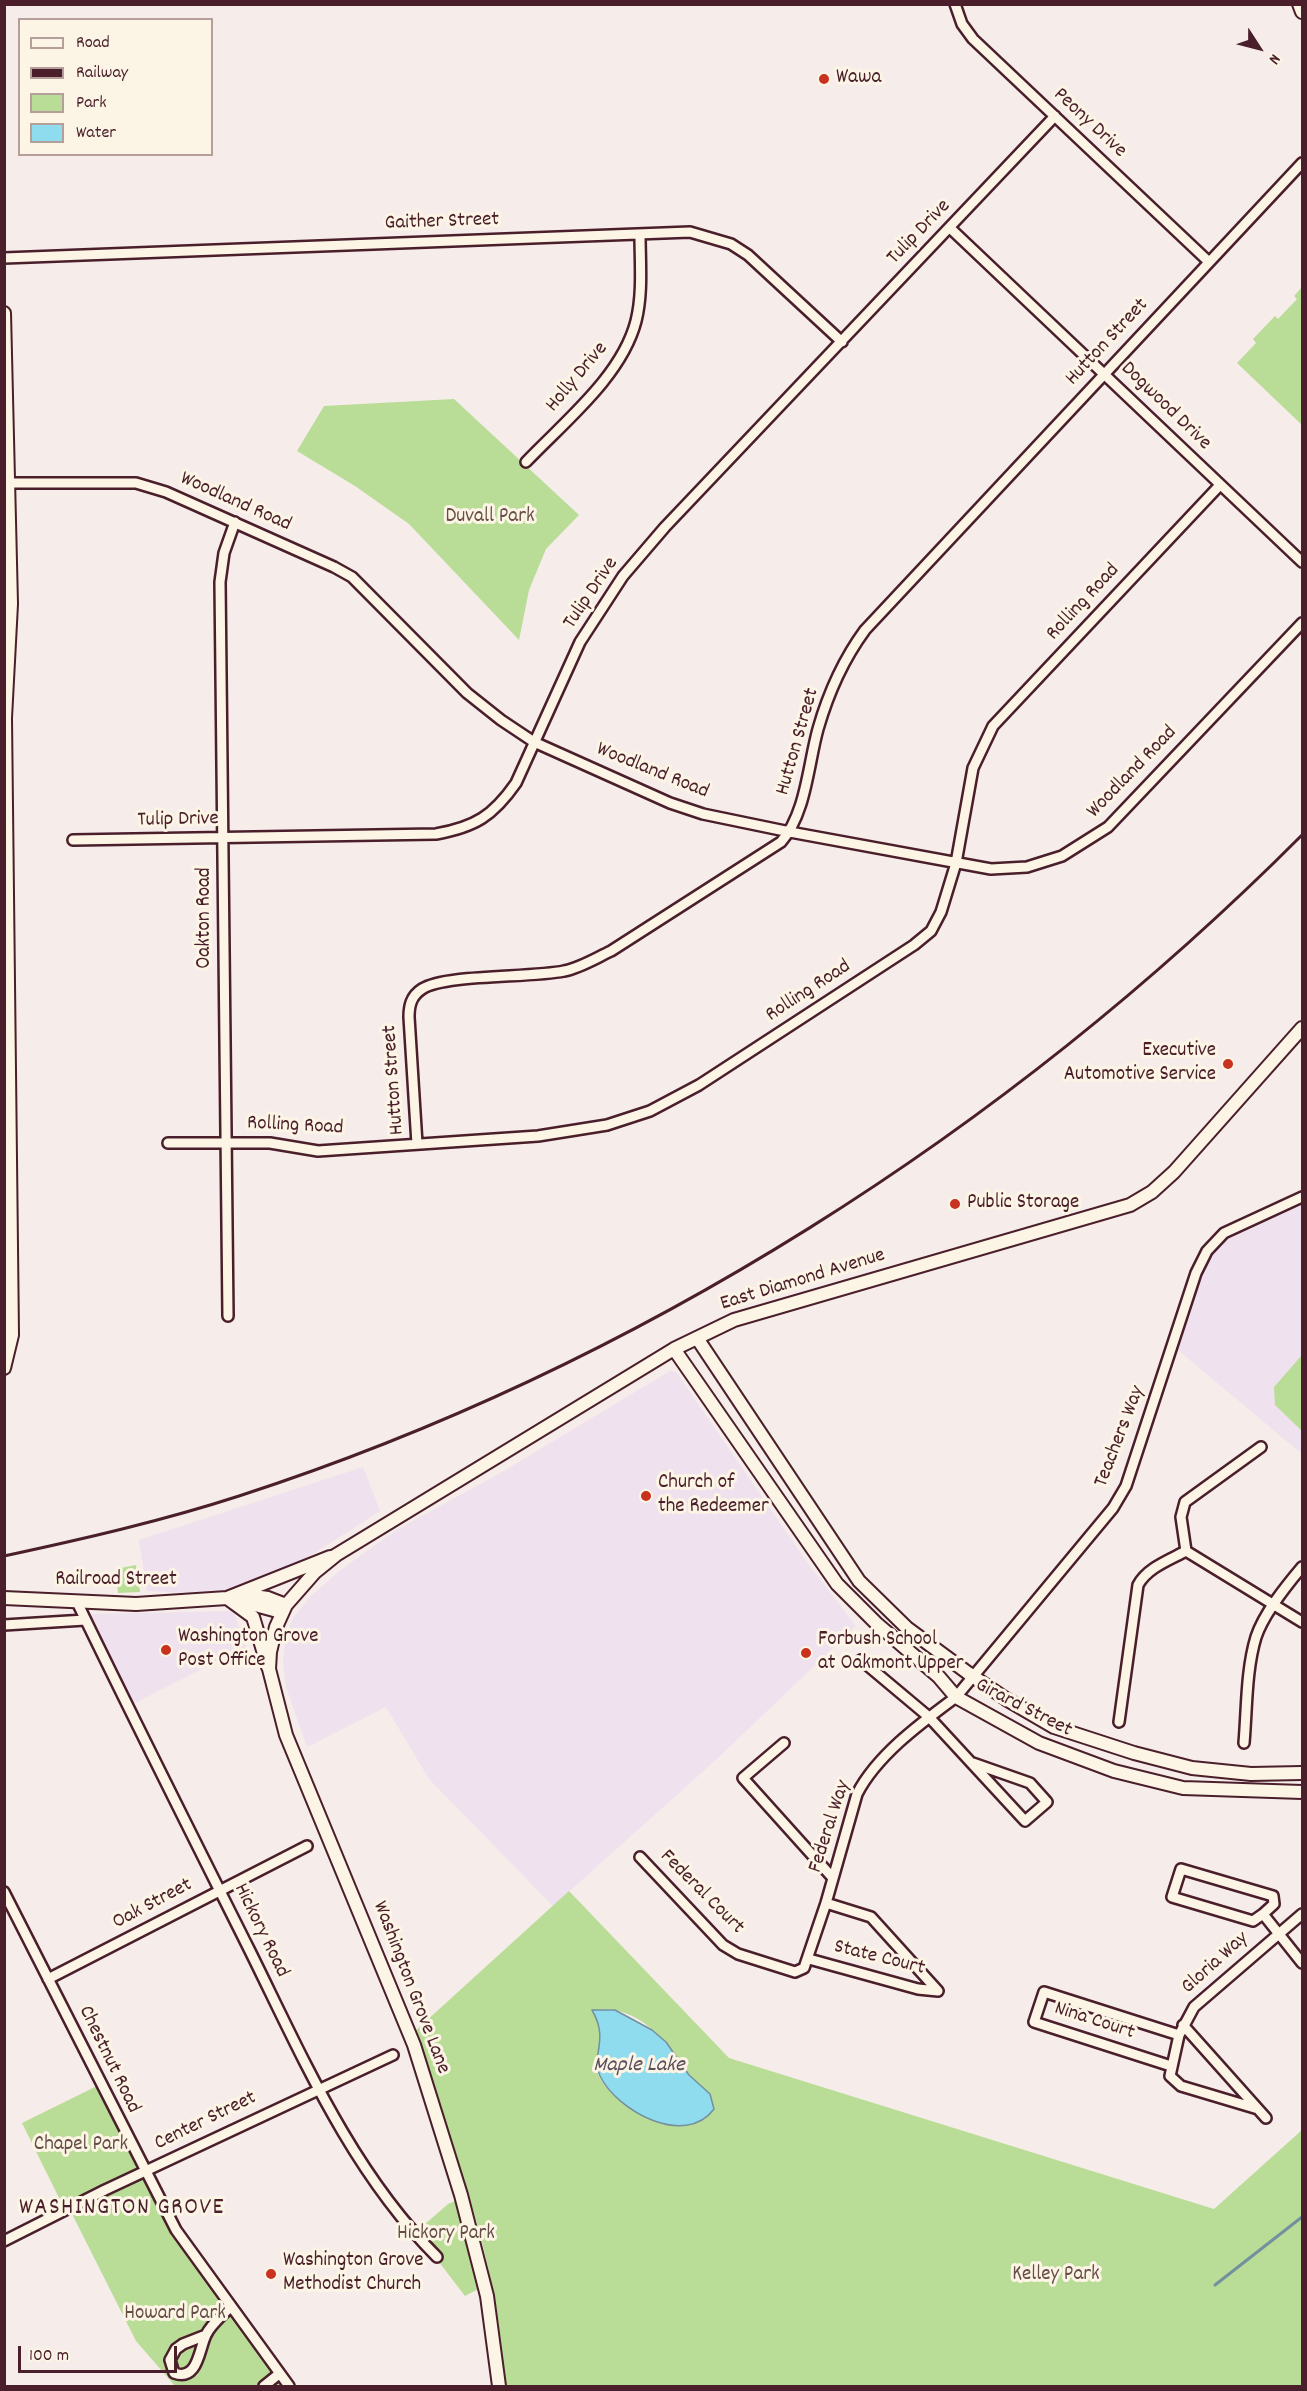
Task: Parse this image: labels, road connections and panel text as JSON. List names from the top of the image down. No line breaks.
{"streets":{"street":["Peony Drive","Gaither Street","Tulip Drive","Hutton Street","Holly Drive","Dogwood Drive","Woodland Road","Rolling Road","Oakton Road","East Diamond Avenue","Teachers Way","Railroad Street","Girard Street","Federal Way","Federal Court","Oak Street","Hickory Road","State Court","Gloria Way","Washington Grove Lane","Nina Court","Chestnut Road","Center Street"]},"crossings":[["Peony Drive","Tulip Drive"],["Peony Drive","Hutton Street"],["Gaither Street","Tulip Drive"],["Gaither Street","Holly Drive"],["Tulip Drive","Dogwood Drive"],["Tulip Drive","Woodland Road"],["Tulip Drive","Oakton Road"],["Hutton Street","Dogwood Drive"],["Hutton Street","Woodland Road"],["Hutton Street","Rolling Road"],["Dogwood Drive","Rolling Road"],["Woodland Road","Rolling Road"],["Woodland Road","Oakton Road"],["Rolling Road","Oakton Road"],["East Diamond Avenue","Railroad Street"],["East Diamond Avenue","Girard Street"],["East Diamond Avenue","Washington Grove Lane"],["Teachers Way","Girard Street"],["Teachers Way","Federal Way"],["Railroad Street","Hickory Road"],["Railroad Street","Washington Grove Lane"],["Girard Street","Federal Way"],["Federal Way","Federal Court"],["Federal Way","State Court"],["Federal Court","State Court"],["Oak Street","Hickory Road"],["Oak Street","Chestnut Road"],["Hickory Road","Center Street"],["Gloria Way","Nina Court"],["Chestnut Road","Center Street"]],"districts":["WASHINGTON GROVE"],"water":["Maple Lake"],"parks":["Duvall Park","Chapel Park","Hickory Park","Kelley Park","Howard Park"],"places":["Wawa","Executive Automotive Service","Public Storage","Church of the Redeemer","Washington Grove Post Office","Forbush School at Oakmont Upper","Washington Grove Methodist Church"],"legend":["Road","Railway","Park","Water"],"scale_bar":"100 m","north":"bottom right"}
